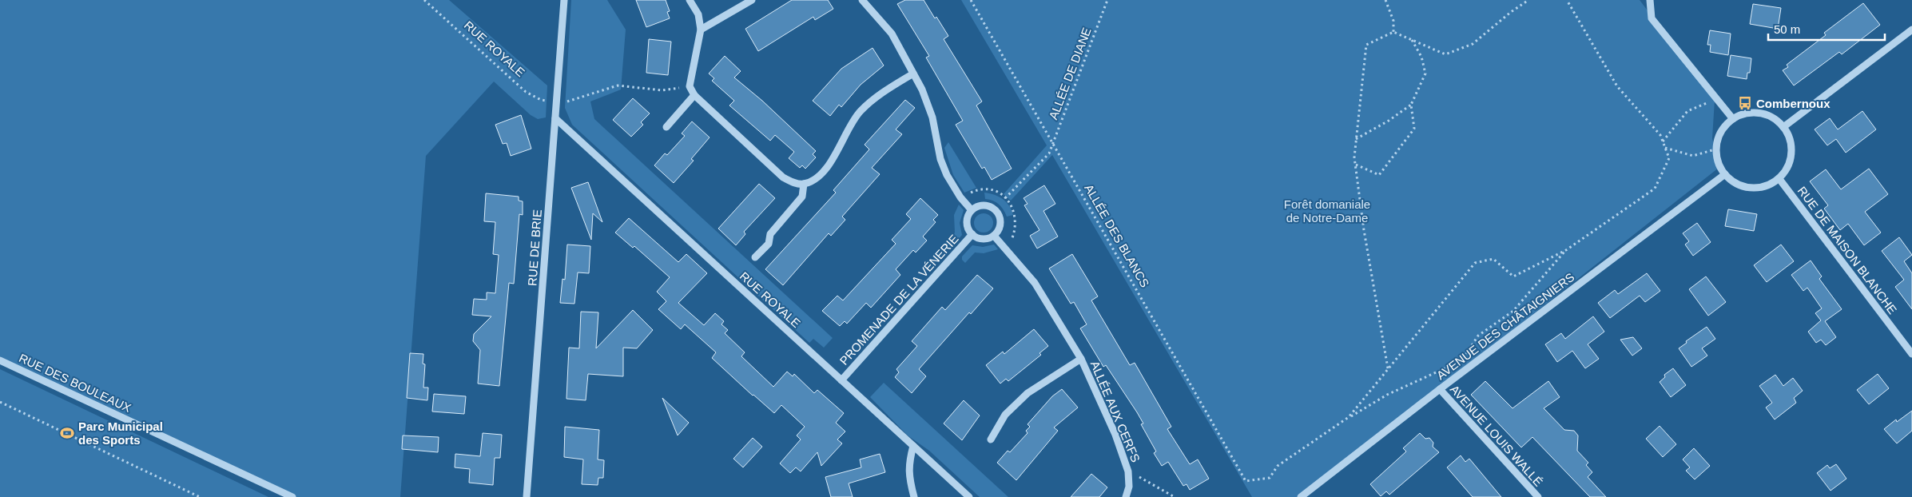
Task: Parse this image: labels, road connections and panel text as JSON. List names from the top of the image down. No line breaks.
{"streets":{"street":["RUE ROYALE","RUE DE BRIE","RUE DE MAISON BLANCHE","PROMENADE DE LA VÉNERIE","AVENUE DES CHÂTAIGNIERS","RUE DES BOULEAUX","ALLÉE AUX CERFS","AVENUE LOUIS WALLÉ"],"path":["ALLÉE DE DIANE","ALLÉE DES BLANCS"]},"crossings":[["RUE ROYALE","RUE DE BRIE"],["RUE ROYALE","PROMENADE DE LA VÉNERIE"],["ALLÉE DE DIANE","ALLÉE DES BLANCS"],["RUE DE MAISON BLANCHE","AVENUE DES CHÂTAIGNIERS"],["PROMENADE DE LA VÉNERIE","ALLÉE AUX CERFS"],["AVENUE DES CHÂTAIGNIERS","AVENUE LOUIS WALLÉ"]],"parks":["Forêt domaniale de Notre-Dame"],"places":{"bus stop":["Combernoux"],"sports":["Parc Municipal des Sports"]},"scale_bar":"50 m"}
